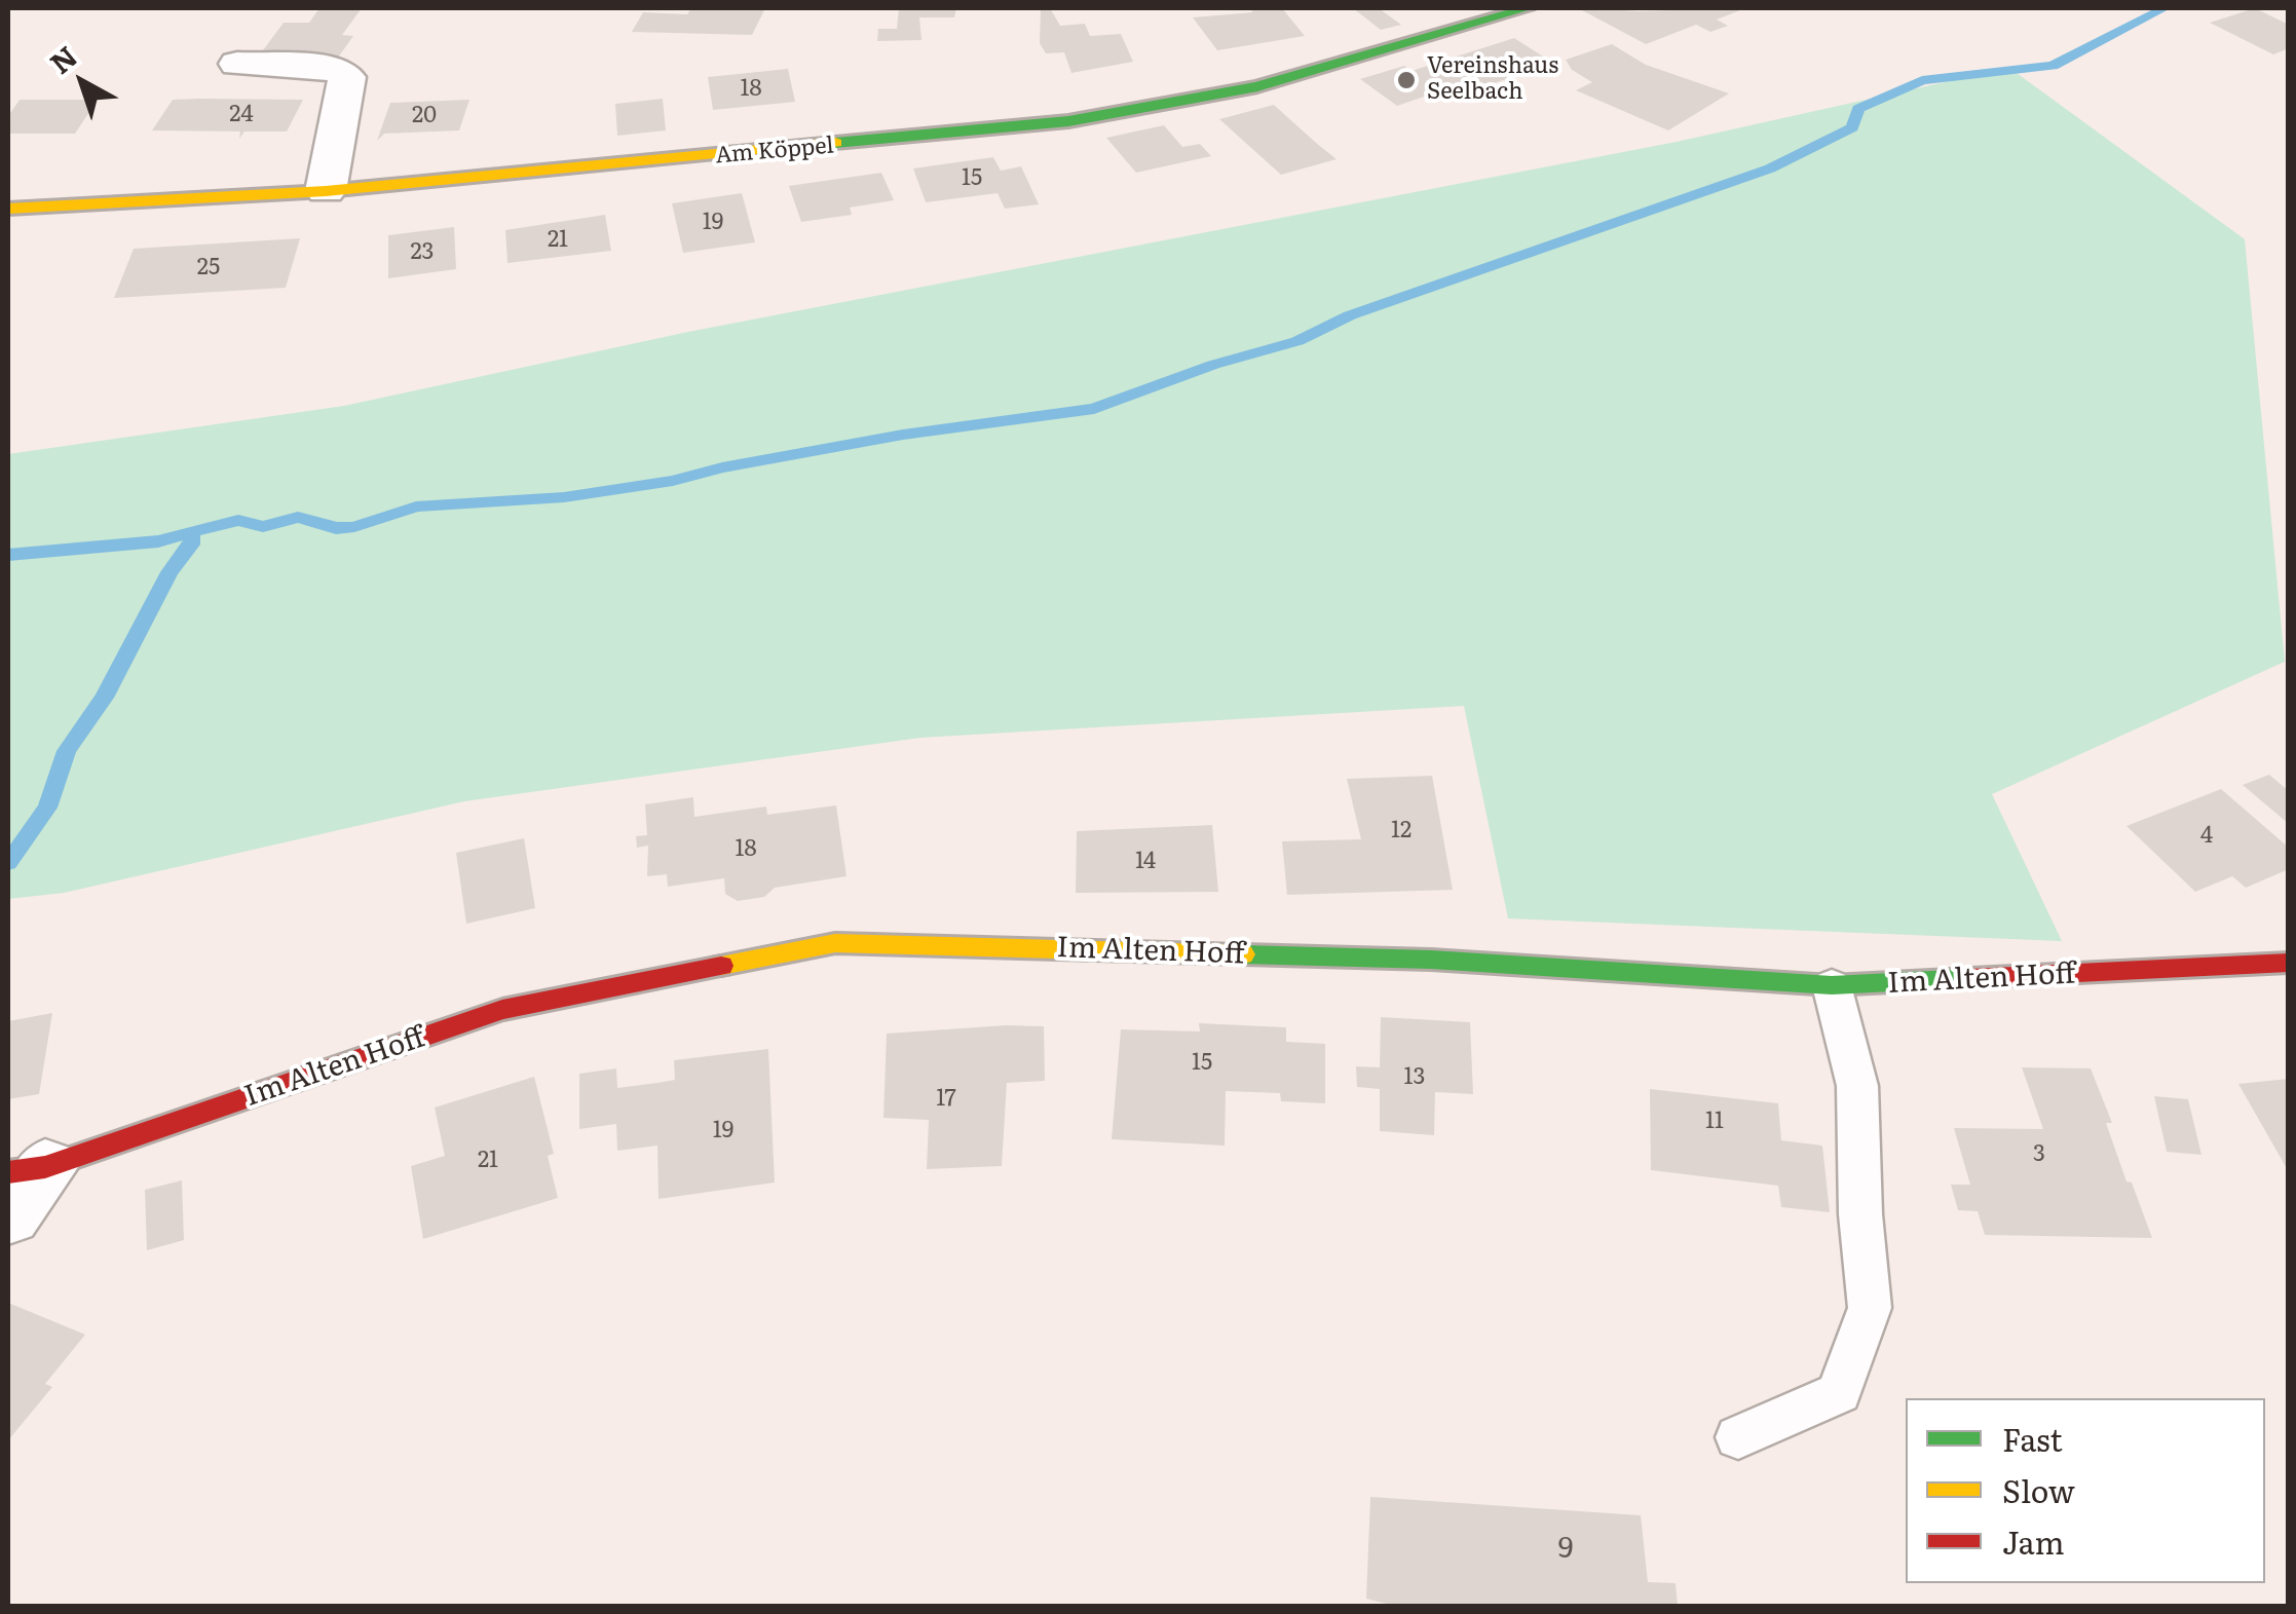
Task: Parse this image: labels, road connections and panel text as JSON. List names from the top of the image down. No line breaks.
{"streets":{"street":["Am Köppel","Im Alten Hoff"]},"places":["Vereinshaus Seelbach"],"house_numbers":["18","24","20","15","19","21","23","25","12","4","18","14","15","13","17","11","19","3","21","9"],"legend":["Fast","Slow","Jam"],"north":"top left"}
